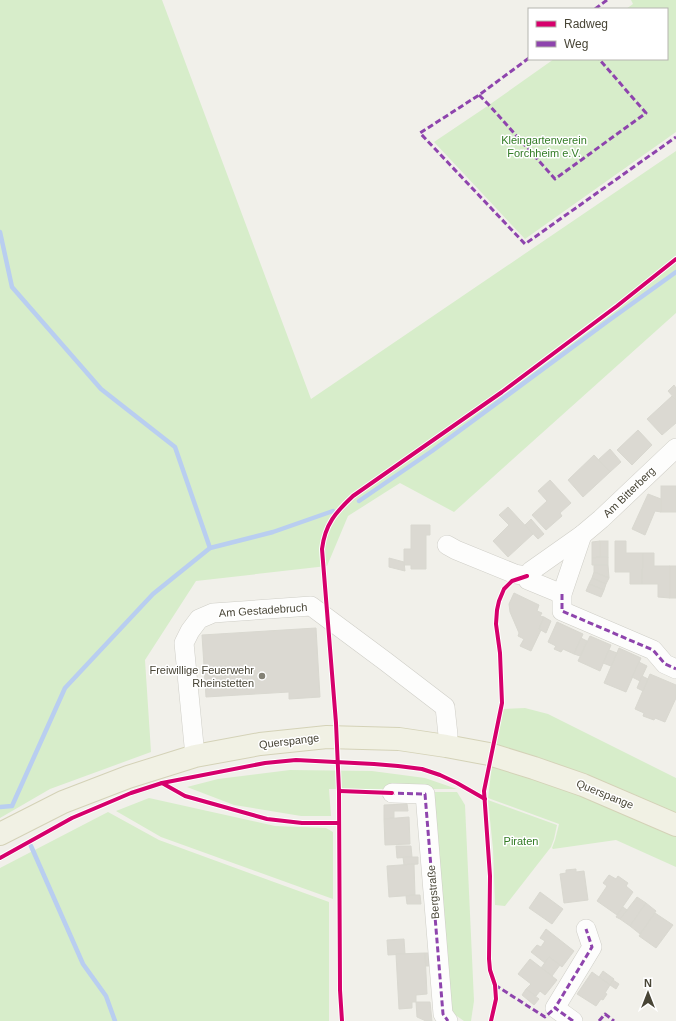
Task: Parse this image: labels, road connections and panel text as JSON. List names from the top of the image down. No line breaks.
{"streets":{"main road":["Querspange"],"street":["Am Bitterberg","Am Gestadebruch","Bergstraße"]},"crossings":[["Am Gestadebruch","Querspange"]],"parks":["Kleingartenverein Forchheim e.V.","Piraten"],"places":["Freiwillige Feuerwehr Rheinstetten"],"legend":["Radweg","Weg"],"north":"top"}
